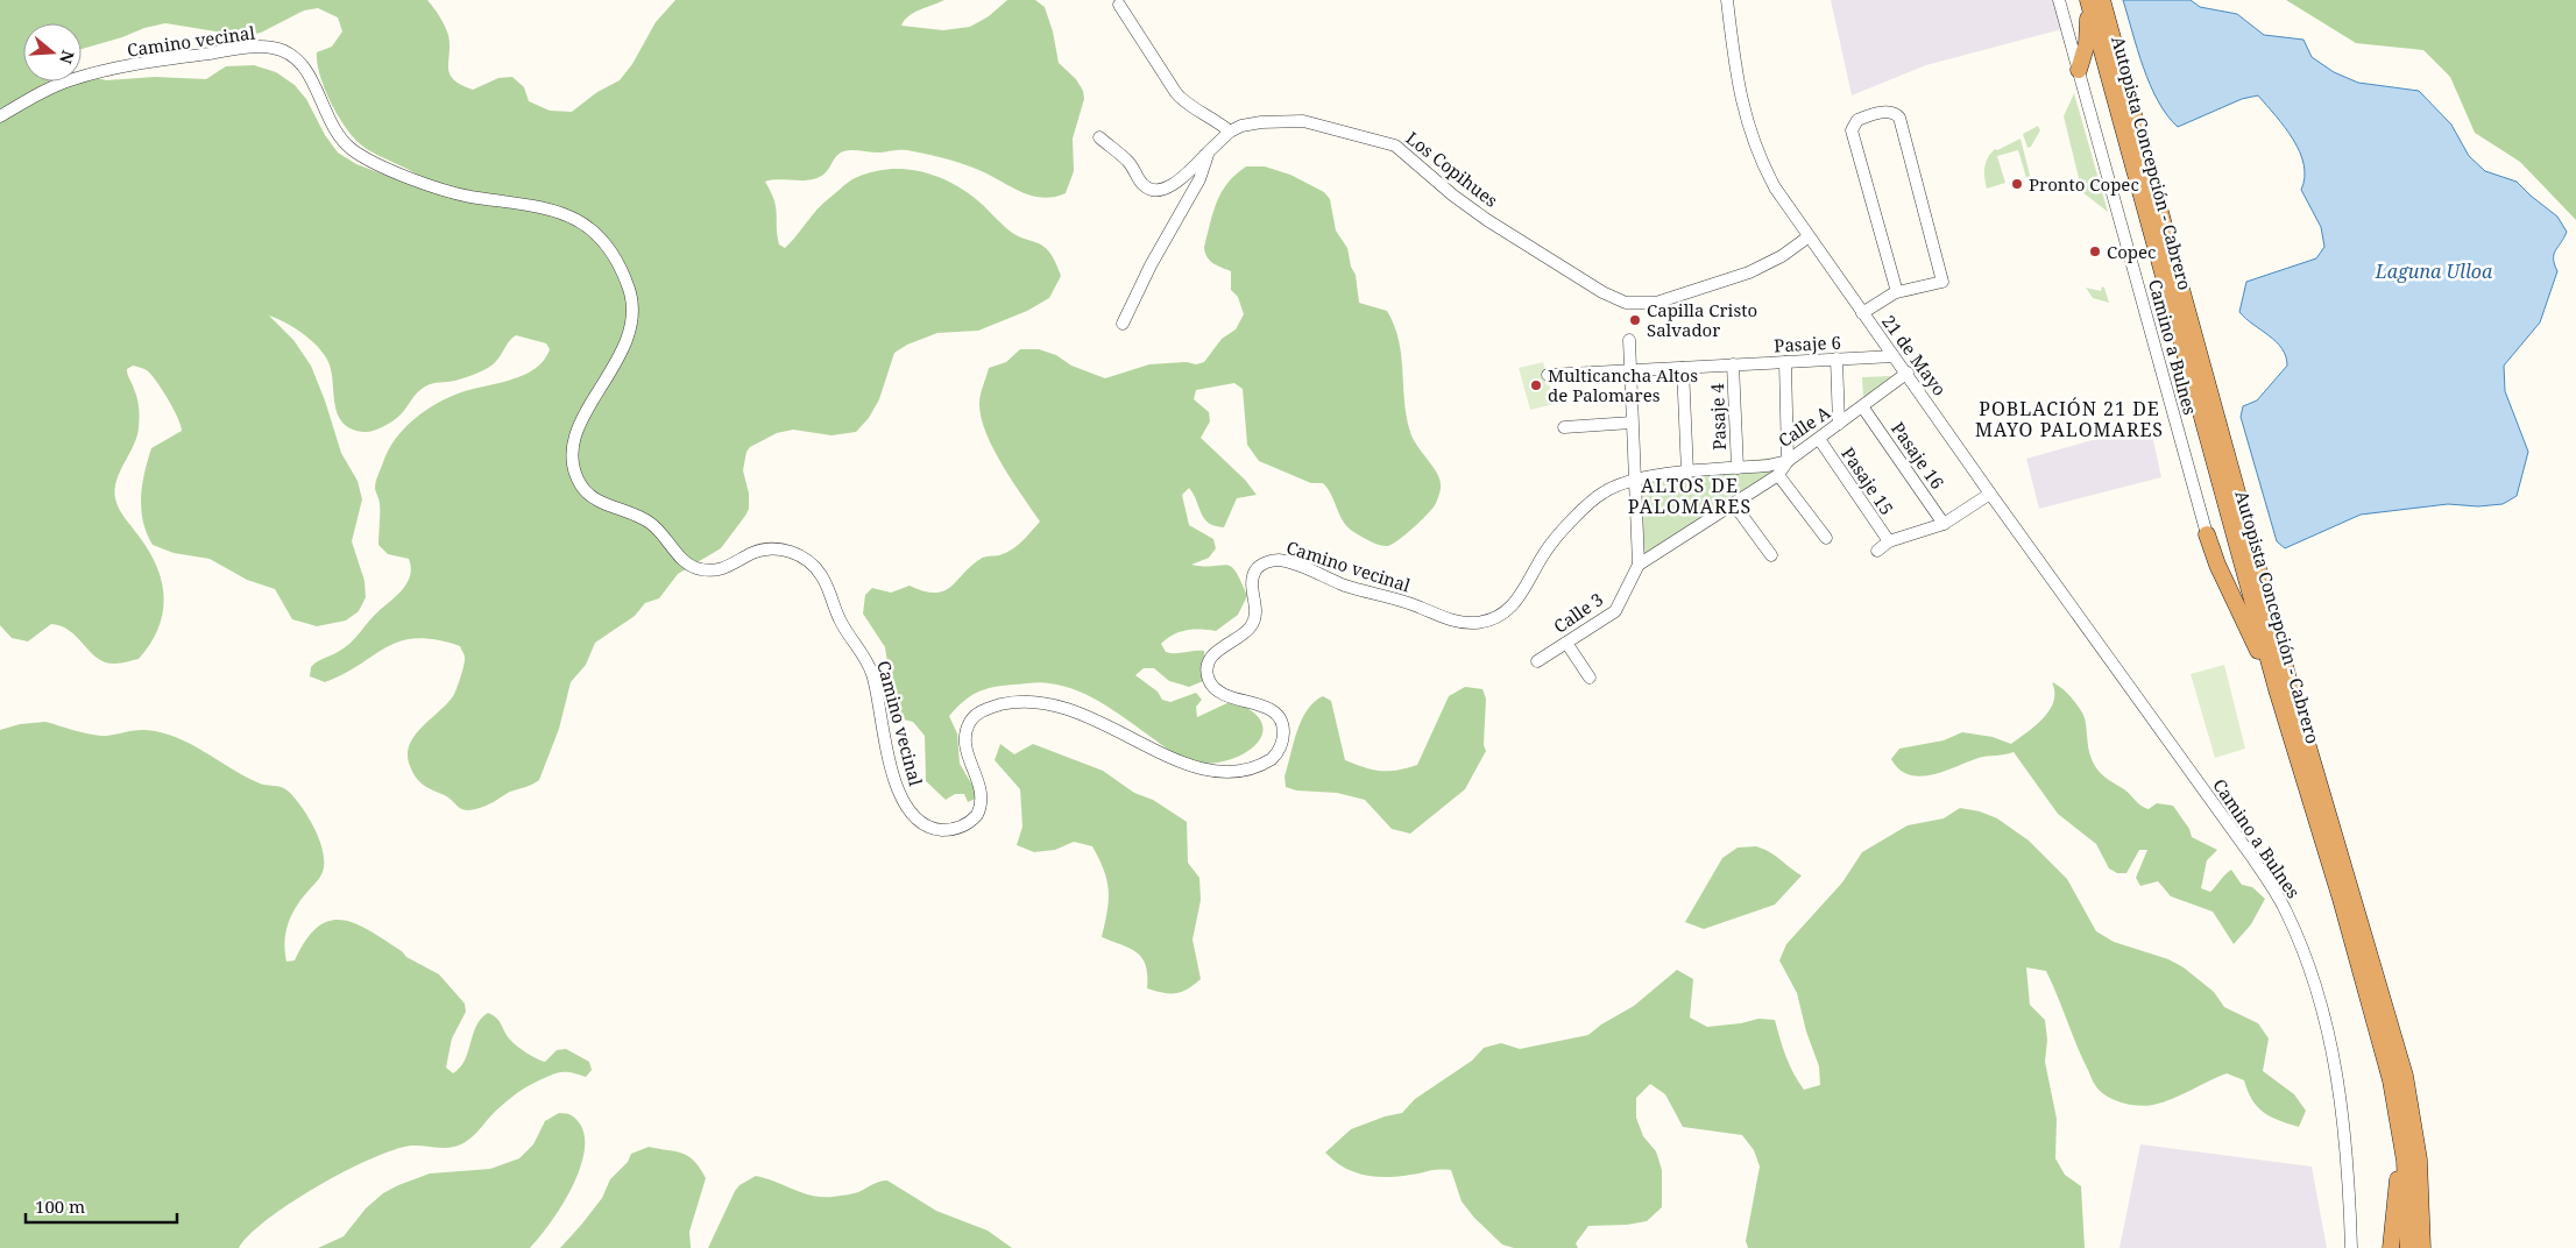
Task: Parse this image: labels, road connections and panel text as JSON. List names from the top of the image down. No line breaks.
{"streets":{"highway":["Autopista Concepción - Cabrero"],"street":["Camino vecinal","Los Copihues","Pasaje 6","Camino a Bulnes","21 de Mayo","Pasaje 4","Calle A","Pasaje 16","Pasaje 15","Calle 3"]},"crossings":[["Camino vecinal","Calle A"],["Camino vecinal","Calle 3"],["Los Copihues","21 de Mayo"],["Pasaje 6","21 de Mayo"],["Pasaje 6","Pasaje 4"],["Pasaje 6","Calle 3"],["Camino a Bulnes","21 de Mayo"],["21 de Mayo","Calle A"],["Pasaje 4","Calle A"],["Calle A","Pasaje 16"],["Calle A","Pasaje 15"],["Calle A","Calle 3"]],"districts":["POBLACIÓN 21 DE MAYO PALOMARES","ALTOS DE PALOMARES"],"water":["Laguna Ulloa"],"places":["Pronto Copec","Copec","Capilla Cristo Salvador","Multicancha Altos de Palomares"],"scale_bar":"100 m","north":"right"}
